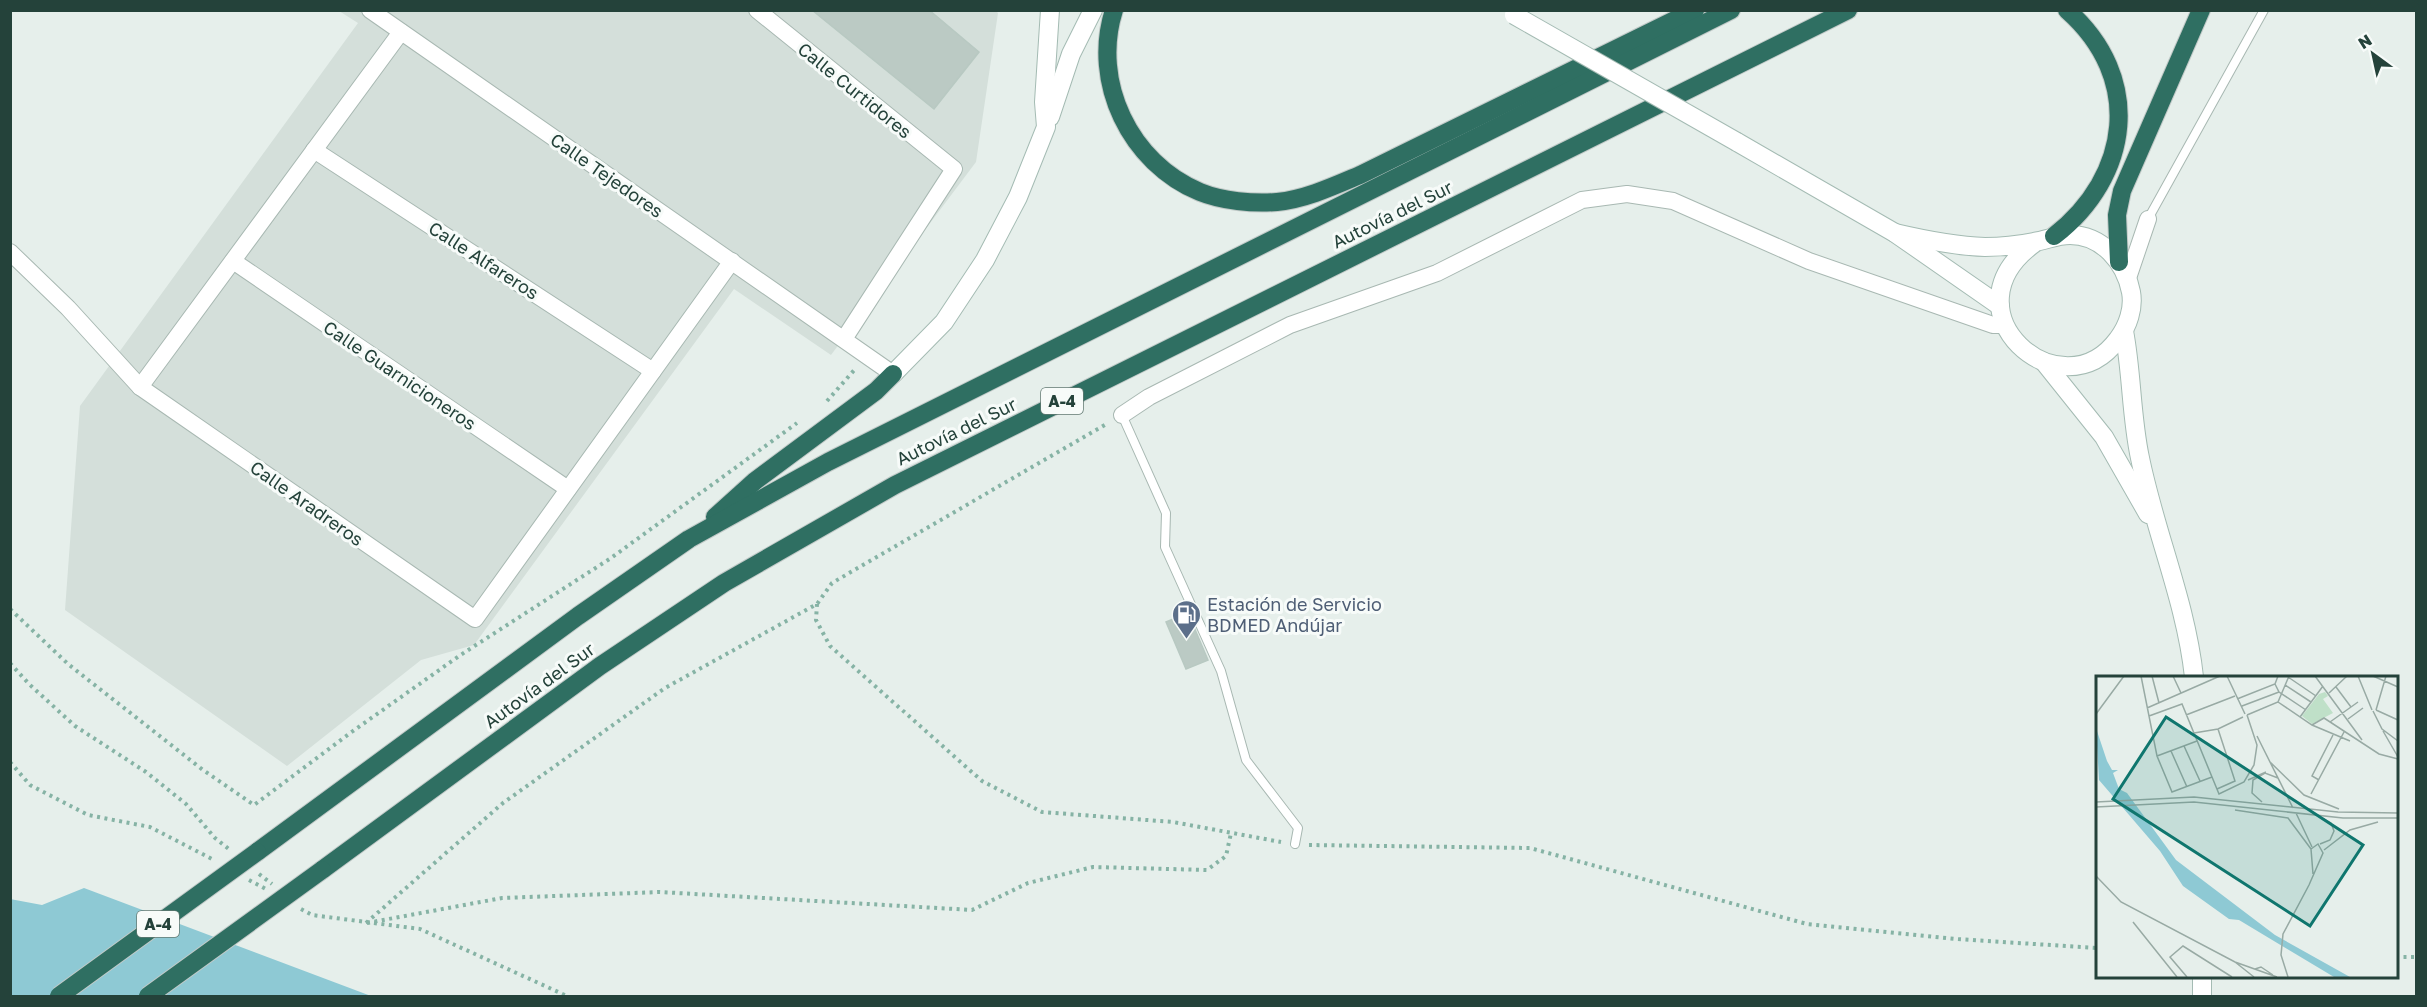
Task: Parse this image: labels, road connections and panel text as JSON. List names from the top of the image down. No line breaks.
{"streets":{"highway":["Autovía del Sur","A-4"],"street":["Calle Curtidores","Calle Tejedores","Calle Alfareros","Calle Guarnicioneros","Calle Aradreros"]},"crossings":[["Calle Curtidores","Calle Tejedores"],["Calle Tejedores","Calle Aradreros"],["Calle Alfareros","Calle Aradreros"],["Calle Guarnicioneros","Calle Aradreros"]],"places":{"fuel station":["Estación de Servicio BDMED Andújar"]},"north":"top left"}
